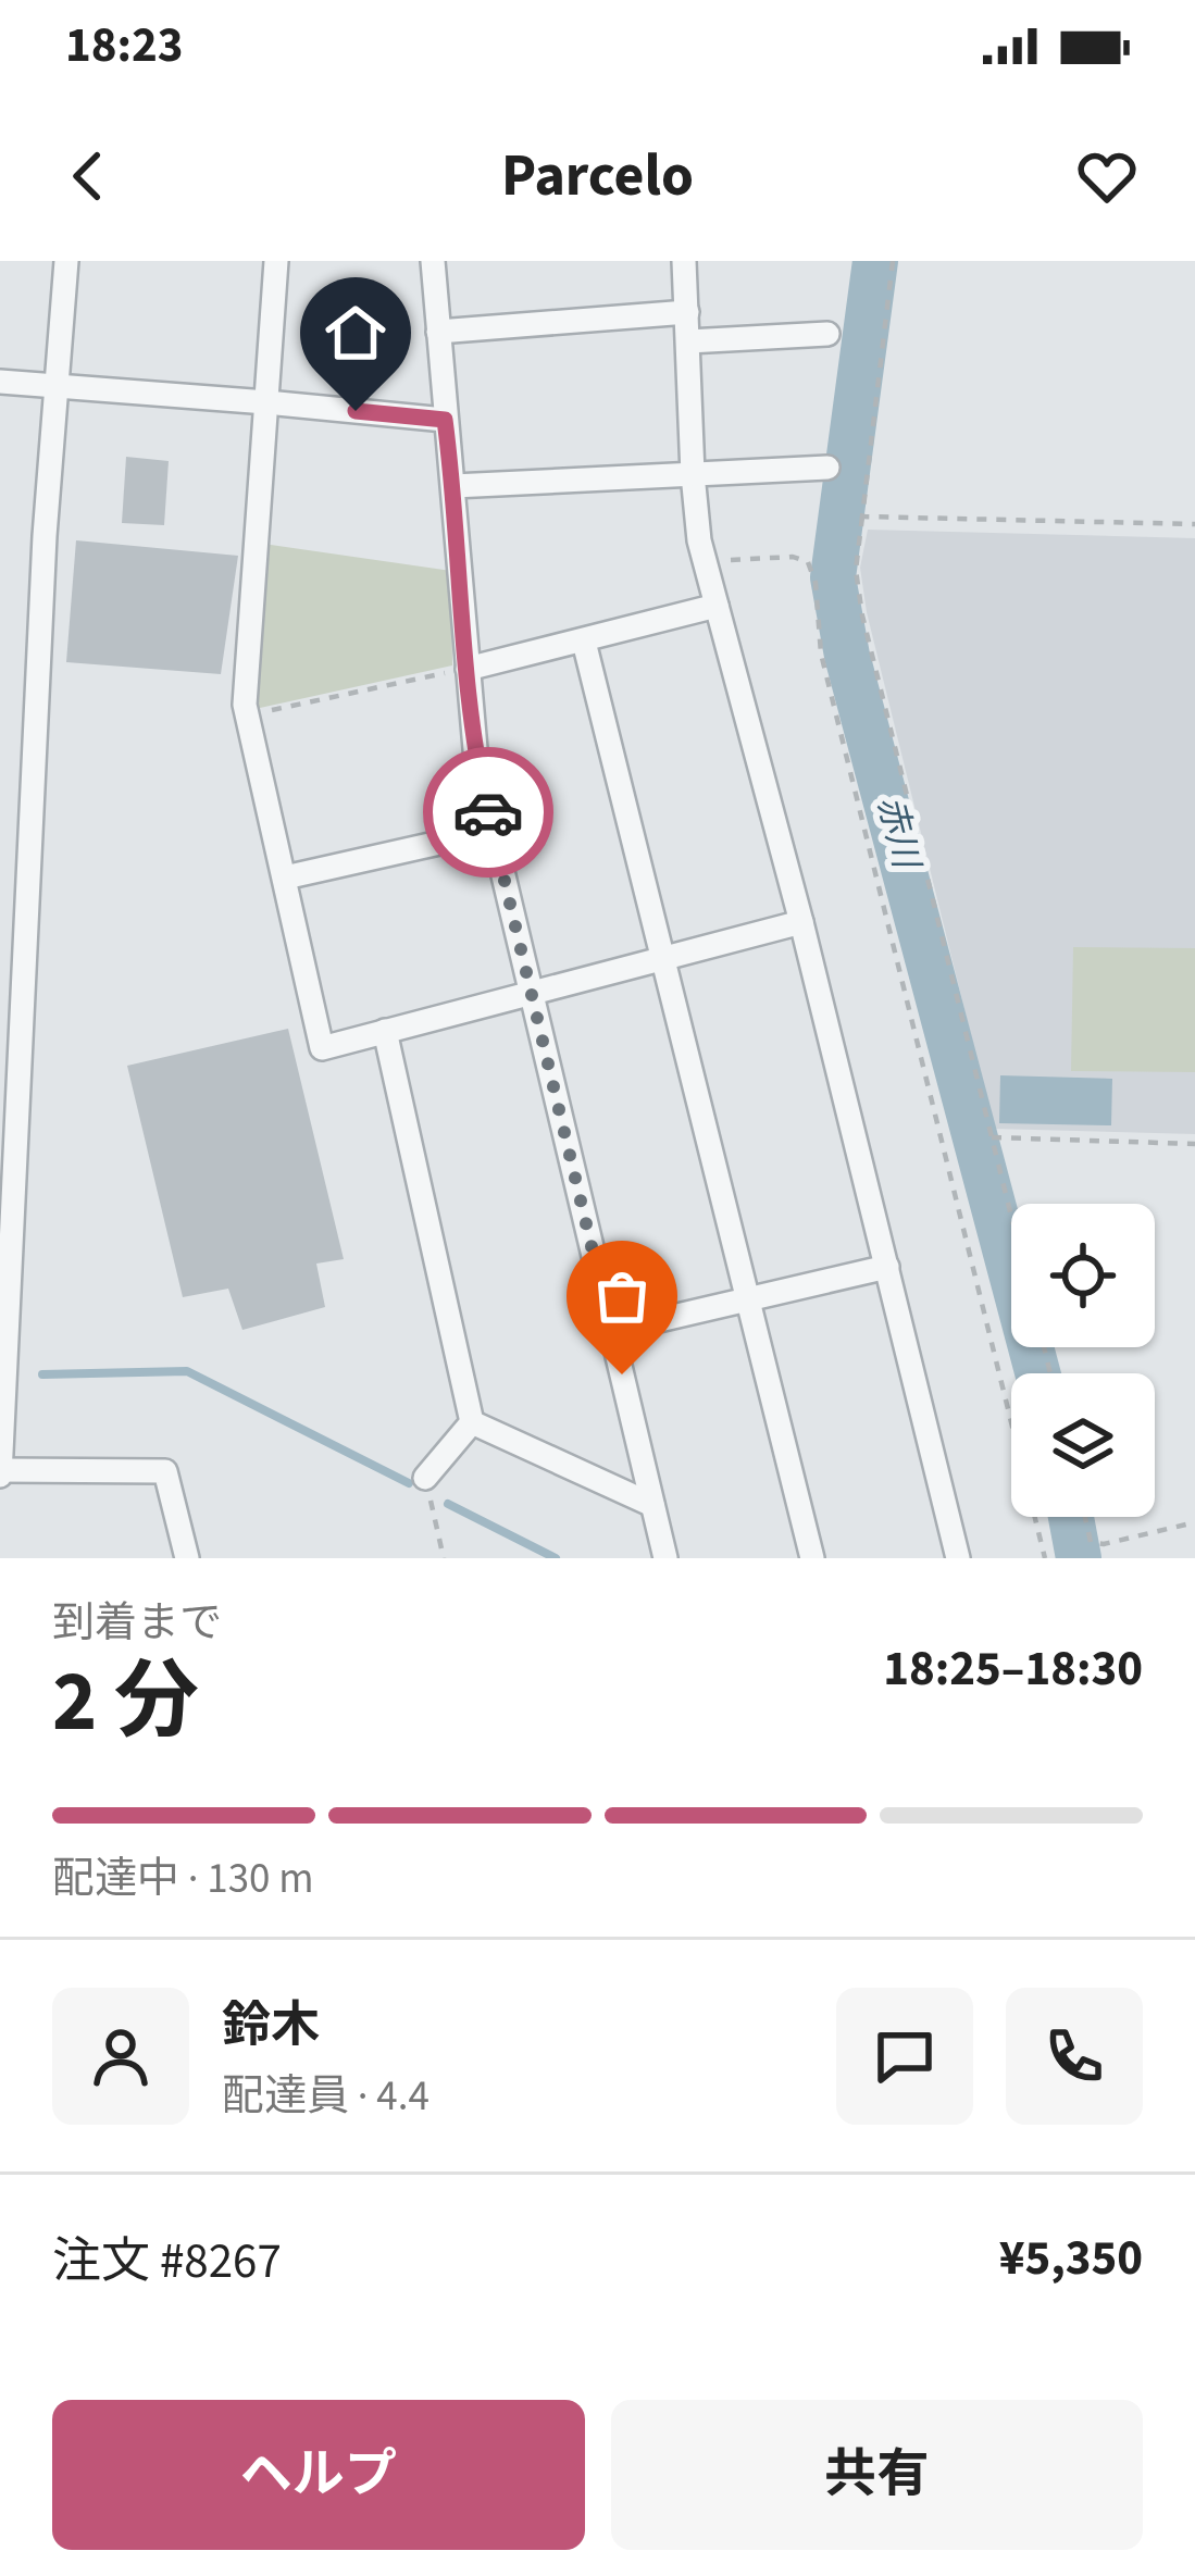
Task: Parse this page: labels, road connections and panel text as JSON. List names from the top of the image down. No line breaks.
{"water":["赤川"],"page":{"status":"18:23","header":"Parcelo","heading":["2 分","到着まで","18:25–18:30"],"panel":["鈴木","配達員 · 4.4","注文 #8267","¥5,350"],"bar":"配達中 · 130 m","buttons":["ヘルプ","共有"]}}
